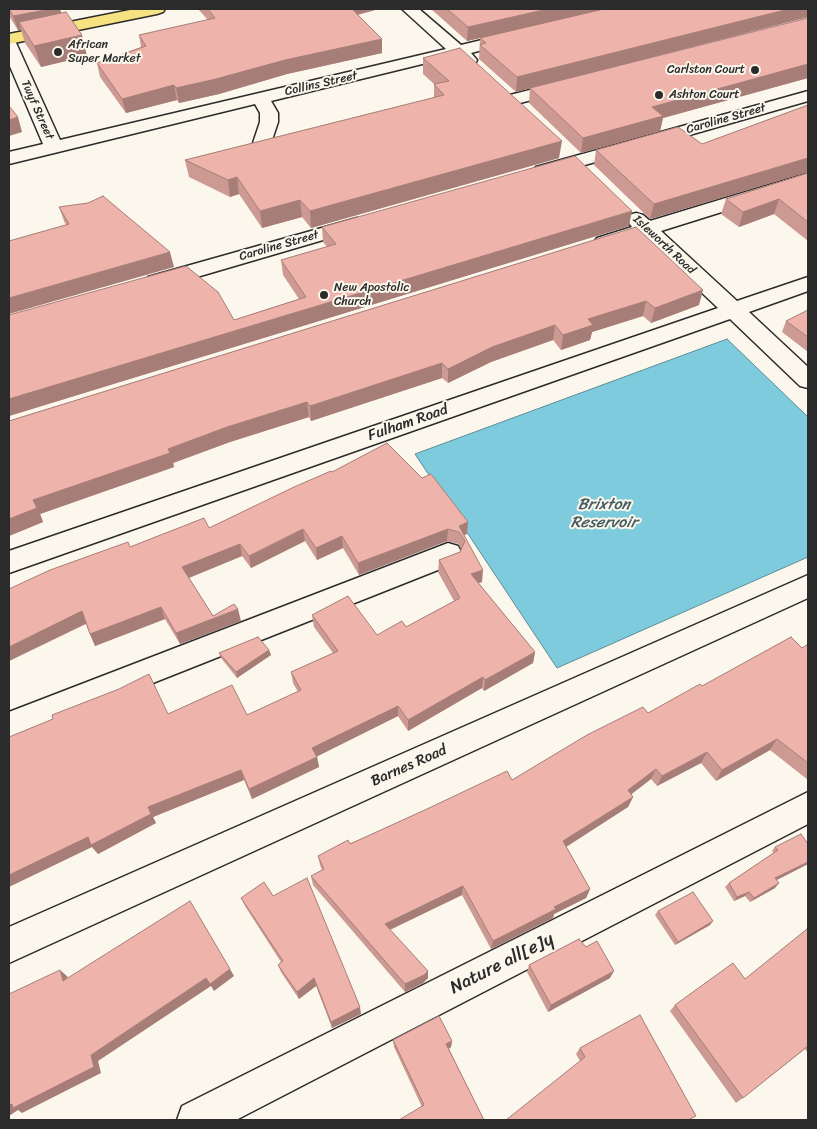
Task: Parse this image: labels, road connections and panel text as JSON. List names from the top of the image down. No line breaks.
{"streets":{"street":["Collins Street","Twyf Street","Caroline Street","Isleworth Road","Fulham Road","Barnes Road","Nature all[e]y"]},"crossings":[["Collins Street","Twyf Street"],["Isleworth Road","Fulham Road"]],"water":["Brixton Reservoir"],"places":["African Super Market","Carlston Court","Ashton Court","New Apostolic Church"]}
